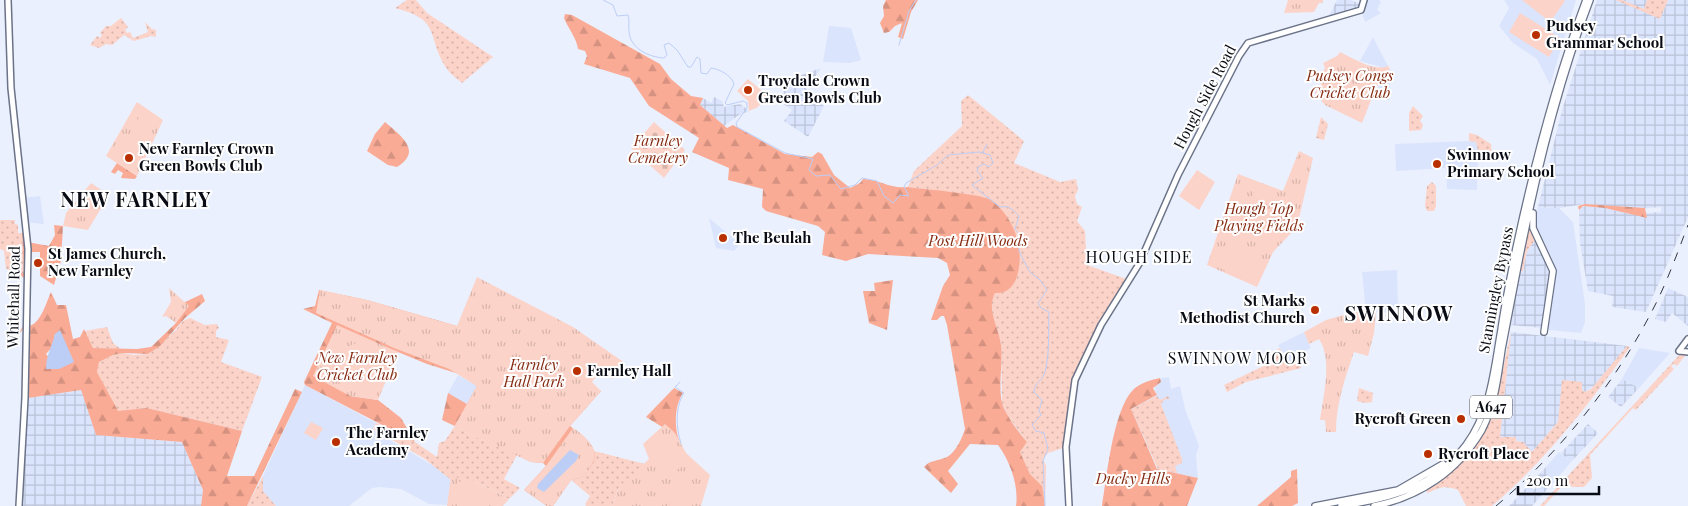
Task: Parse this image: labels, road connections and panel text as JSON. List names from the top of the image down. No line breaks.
{"streets":{"highway":["Stanningley Bypass","A647"],"main road":["Hough Side Road","Whitehall Road"]},"crossings":[["Stanningley Bypass","A647"]],"districts":["NEW FARNLEY","HOUGH SIDE","SWINNOW","SWINNOW MOOR"],"parks":["Pudsey Congs Cricket Club","Farnley Cemetery","Hough Top Playing Fields","Post Hill Woods","New Farnley Cricket Club","Farnley Hall Park","Ducky Hills"],"places":["Pudsey Grammar School","Troydale Crown Green Bowls Club","New Farnley Crown Green Bowls Club","Swinnow Primary School","The Beulah","St James Church, New Farnley","St Marks Methodist Church","Farnley Hall","Rycroft Green","The Farnley Academy","Rycroft Place"],"scale_bar":"200 m"}
